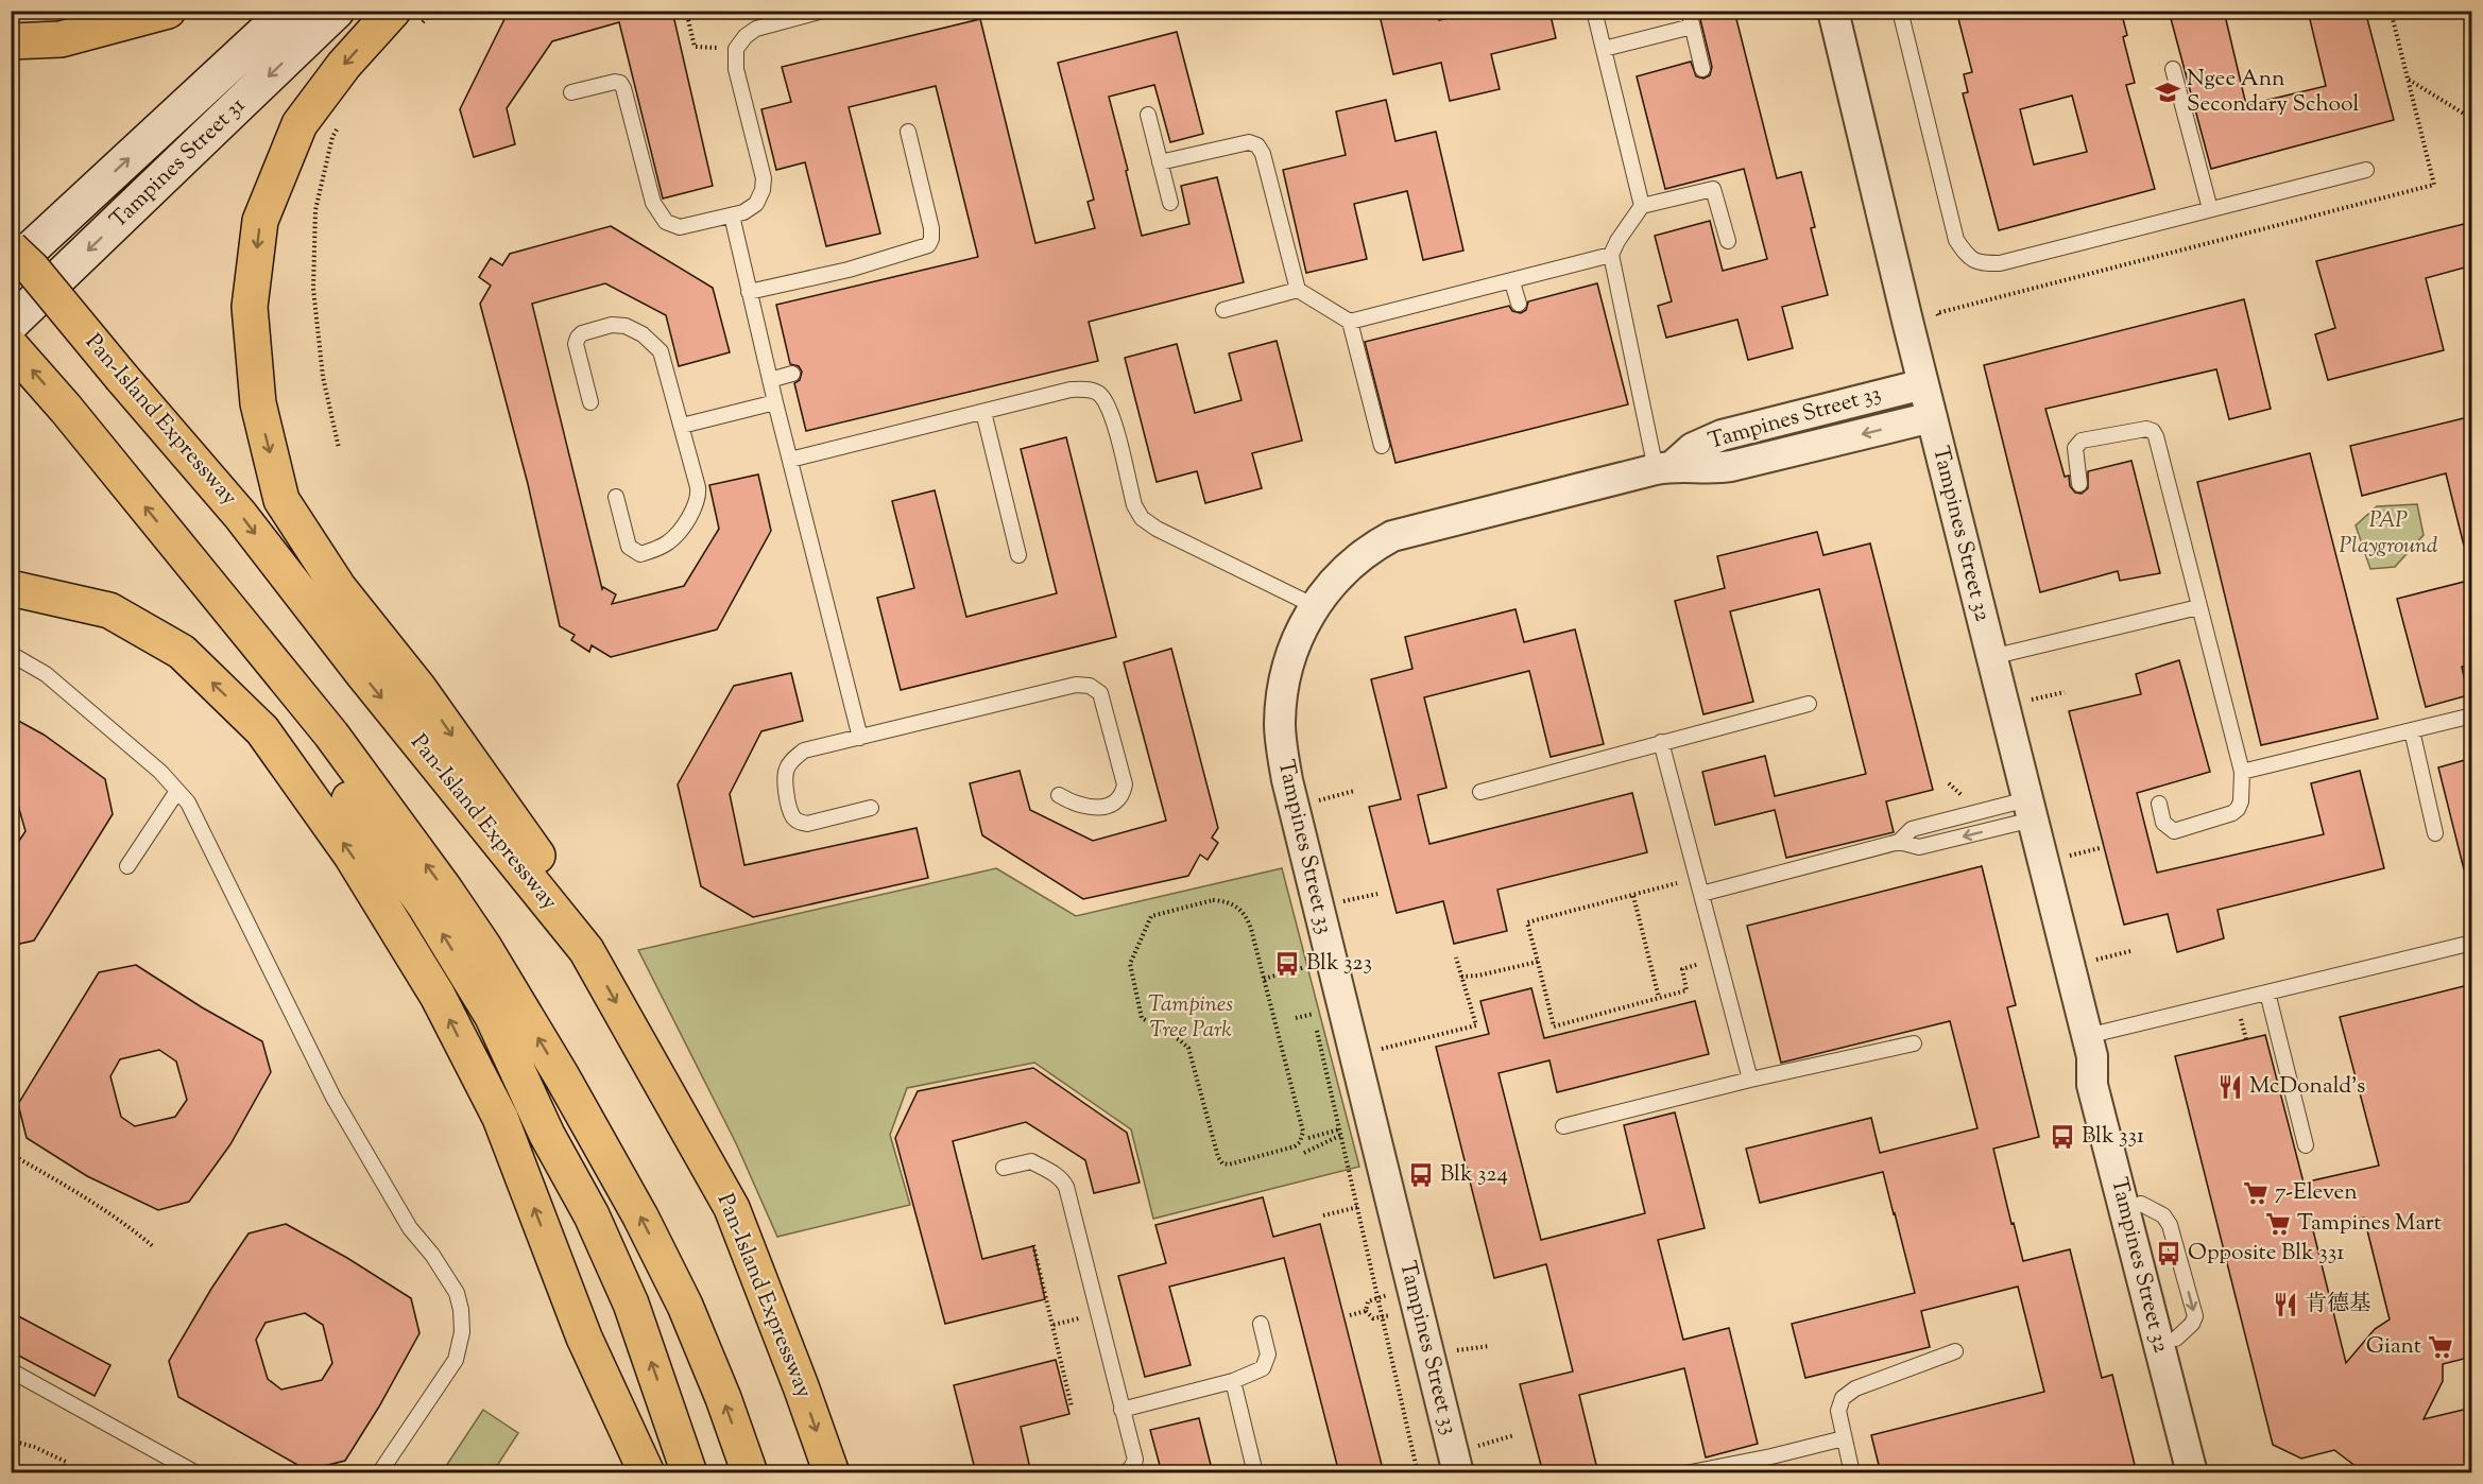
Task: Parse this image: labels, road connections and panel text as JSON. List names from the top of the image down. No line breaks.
{"streets":{"highway":["Pan-Island Expressway"],"main road":["Tampines Street 31"],"street":["Tampines Street 33","Tampines Street 32"]},"crossings":[["Tampines Street 33","Tampines Street 32"]],"parks":["PAP Playground","Tampines Tree Park"],"places":{"school or university":["Ngee Ann Secondary School"],"bus stop":["Blk 323","Blk 331","Blk 324","Opposite Blk 331"],"restaurant":["McDonald's","肯德基"],"supermarket":["7-Eleven","Tampines Mart","Giant"]}}
